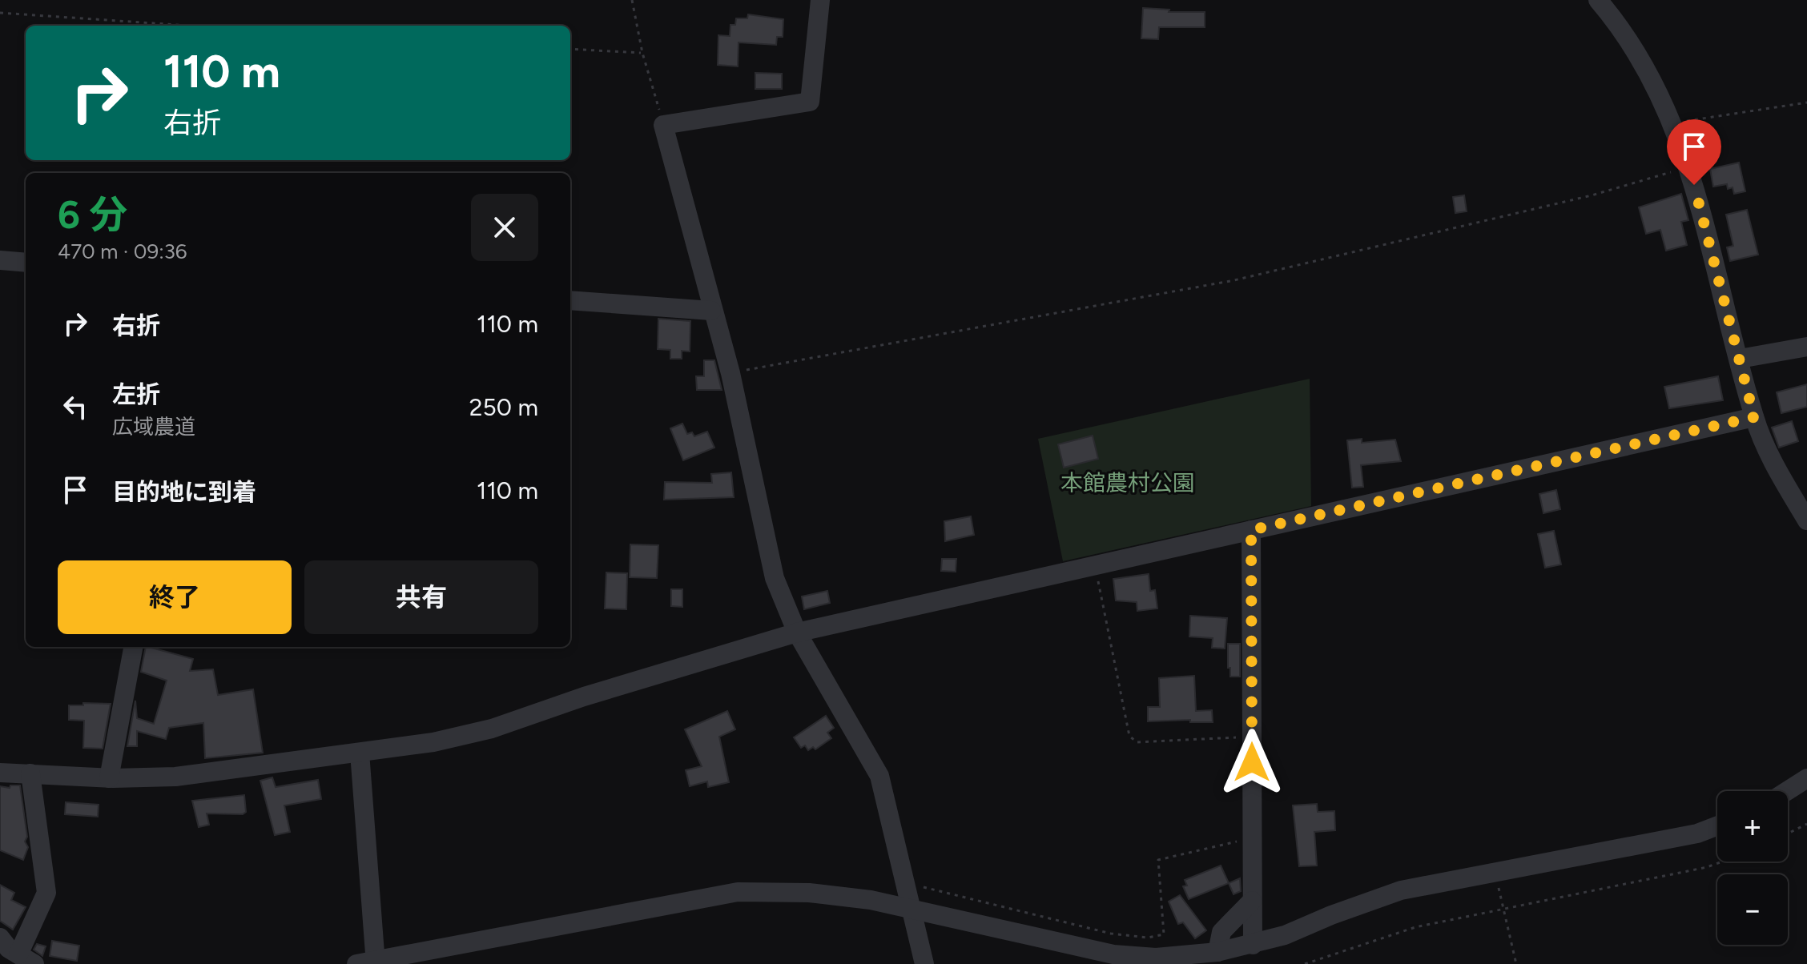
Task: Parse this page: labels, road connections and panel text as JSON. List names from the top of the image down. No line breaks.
{"parks":["本館農村公園"],"page":{"turn":["110 m","右折"],"heading":["6 分","470 m · 09:36"],"list":[{"name":"右折","value":"110 m"},{"name":"左折","note":"広域農道","value":"250 m"},{"name":"目的地に到着","value":"110 m"}],"buttons":["終了","共有"],"map_buttons":["+","−"]}}
